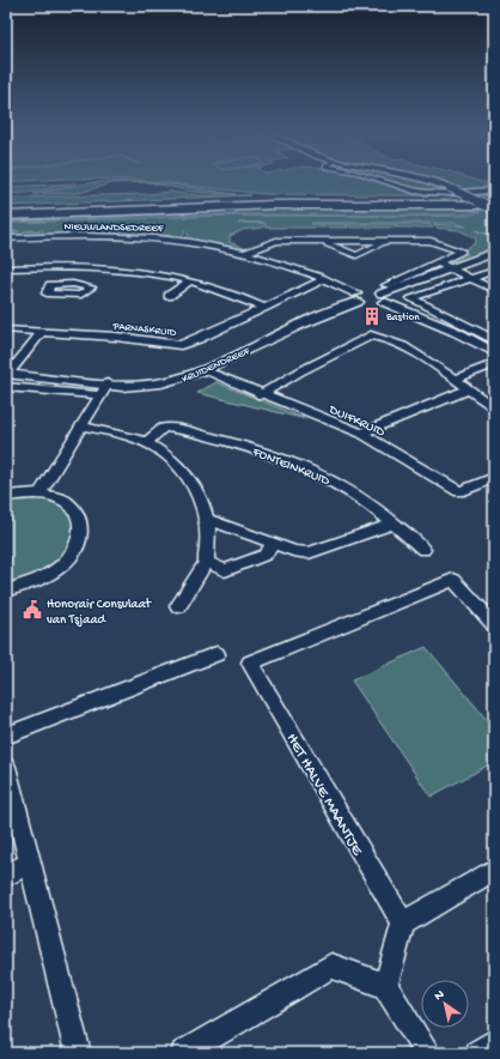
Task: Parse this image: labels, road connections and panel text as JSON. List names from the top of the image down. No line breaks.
{"streets":{"street":["NIEUWLANDSEDREEF","PARNASKRUID","KRUIDENDREEF","DUIFKRUID","FONTEINKRUID","HET HALVE MAANTJE"]},"crossings":[["NIEUWLANDSEDREEF","PARNASKRUID"],["NIEUWLANDSEDREEF","KRUIDENDREEF"],["KRUIDENDREEF","DUIFKRUID"]],"places":{"building":["Bastion"],"public building":["Honorair Consulaat van Tsjaad"]},"north":"top left"}
